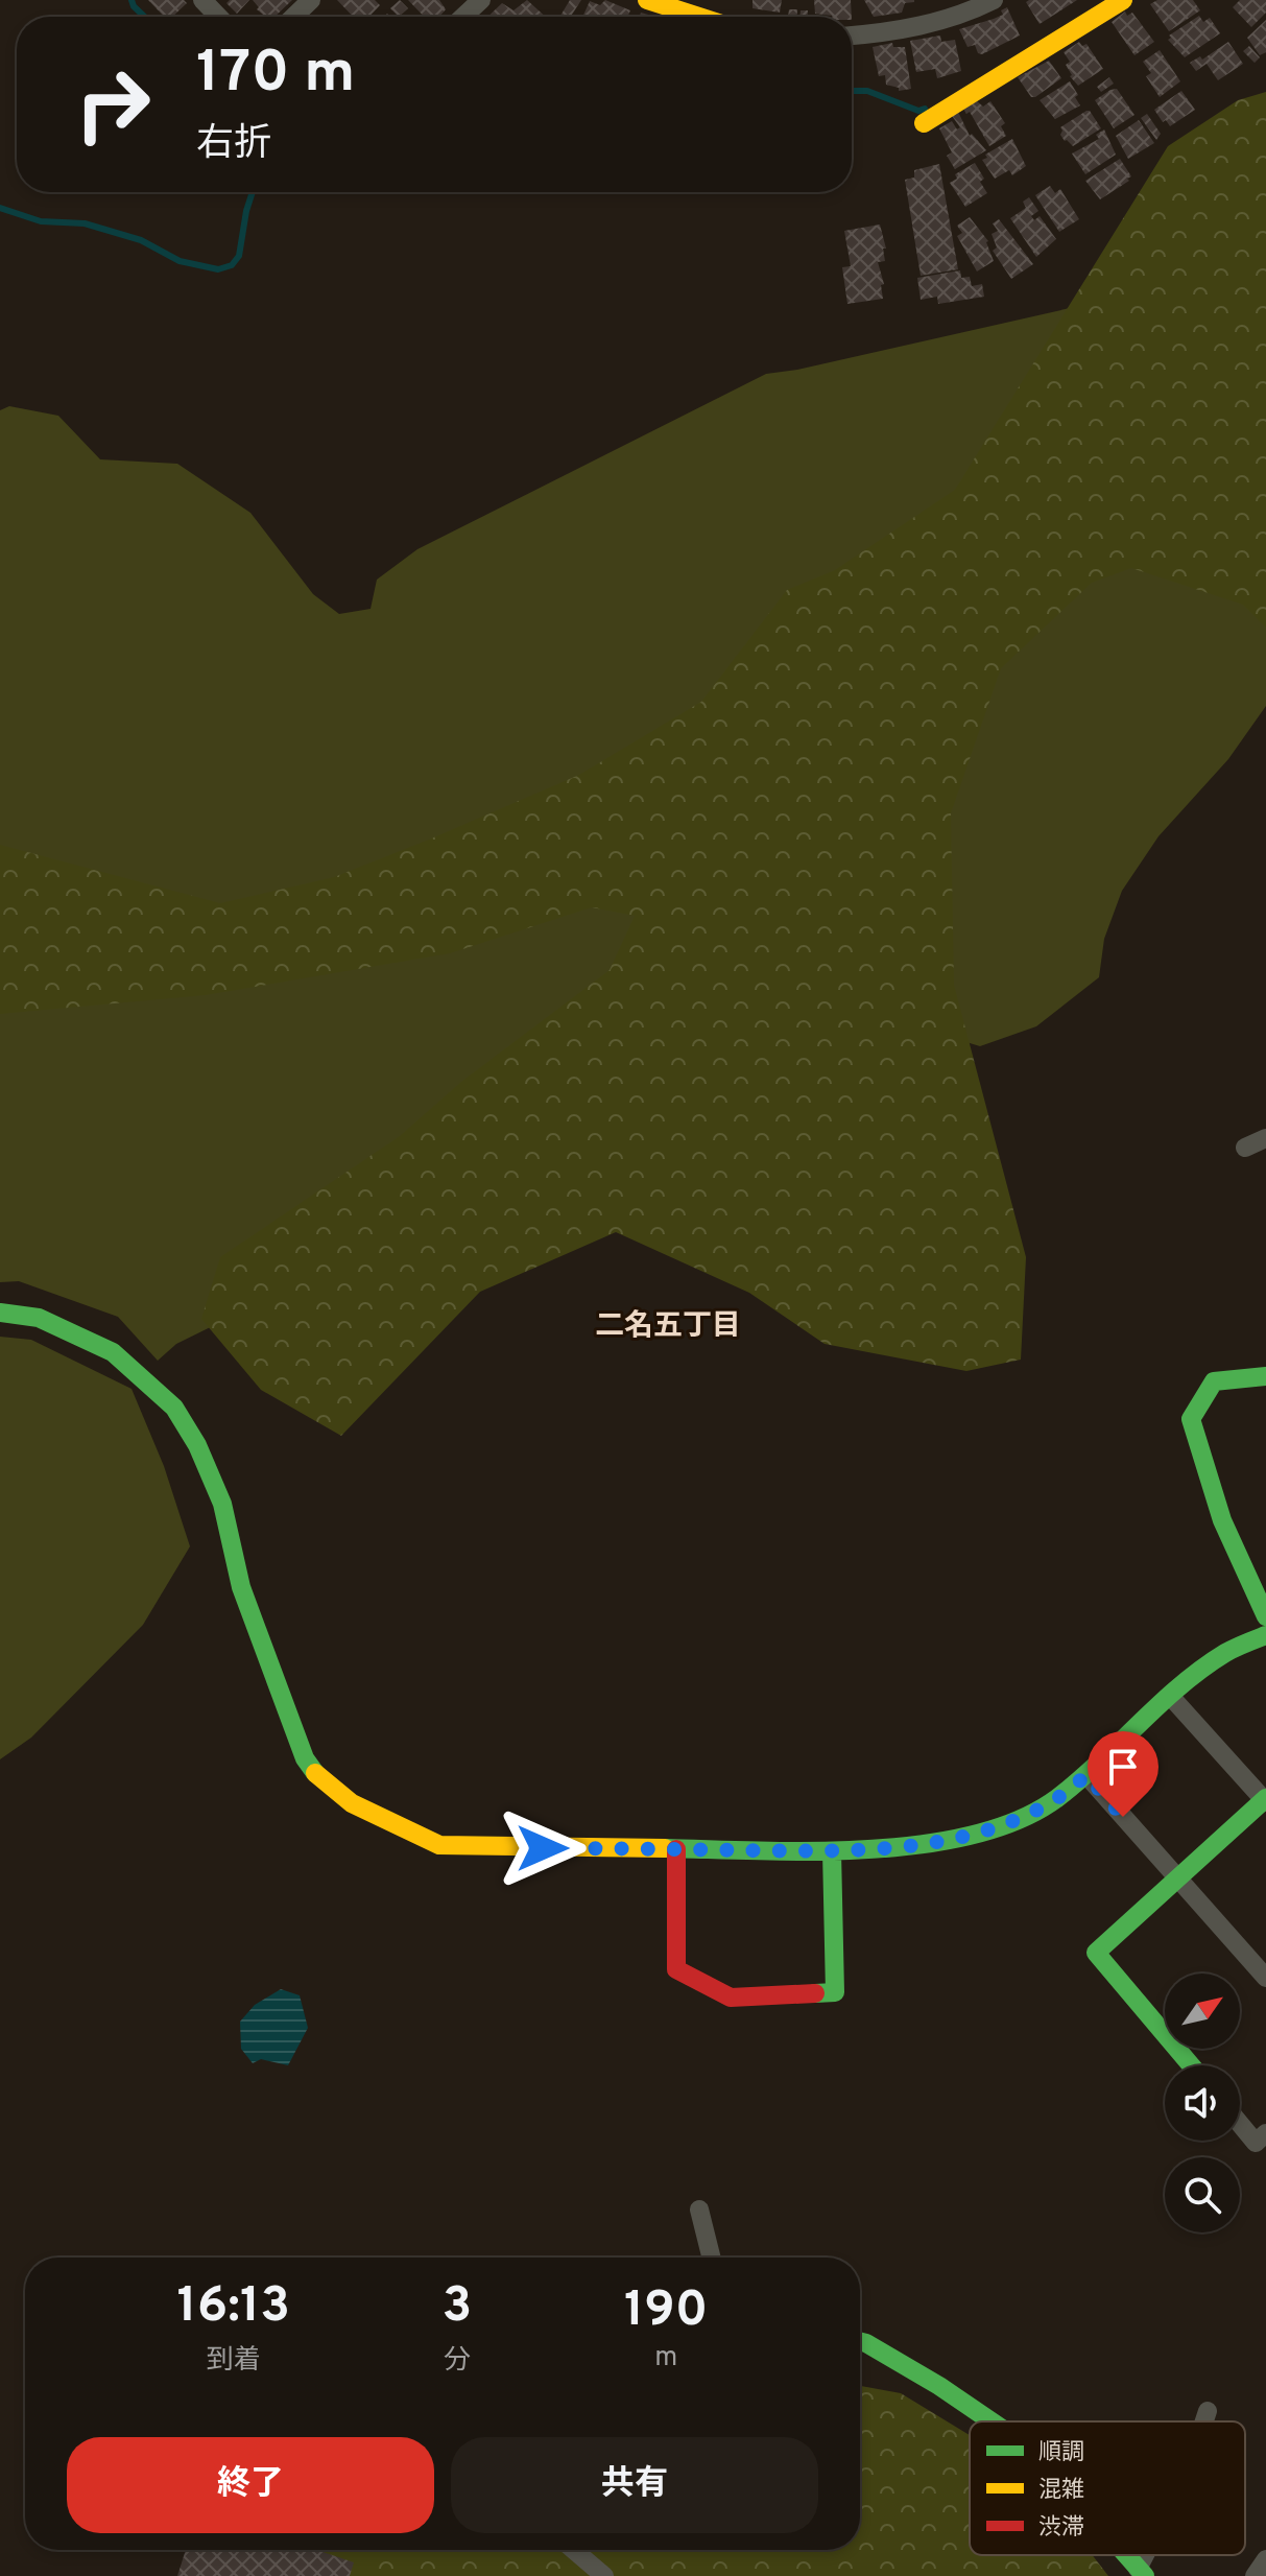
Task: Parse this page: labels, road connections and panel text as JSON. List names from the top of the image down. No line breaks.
{"districts":["二名五丁目"],"legend":["順調","混雑","渋滞"],"north":"top right","page":{"turn":["170 m","右折"],"eta":["16:13","到着","3","分","190","m"],"buttons":["終了","共有"]}}
